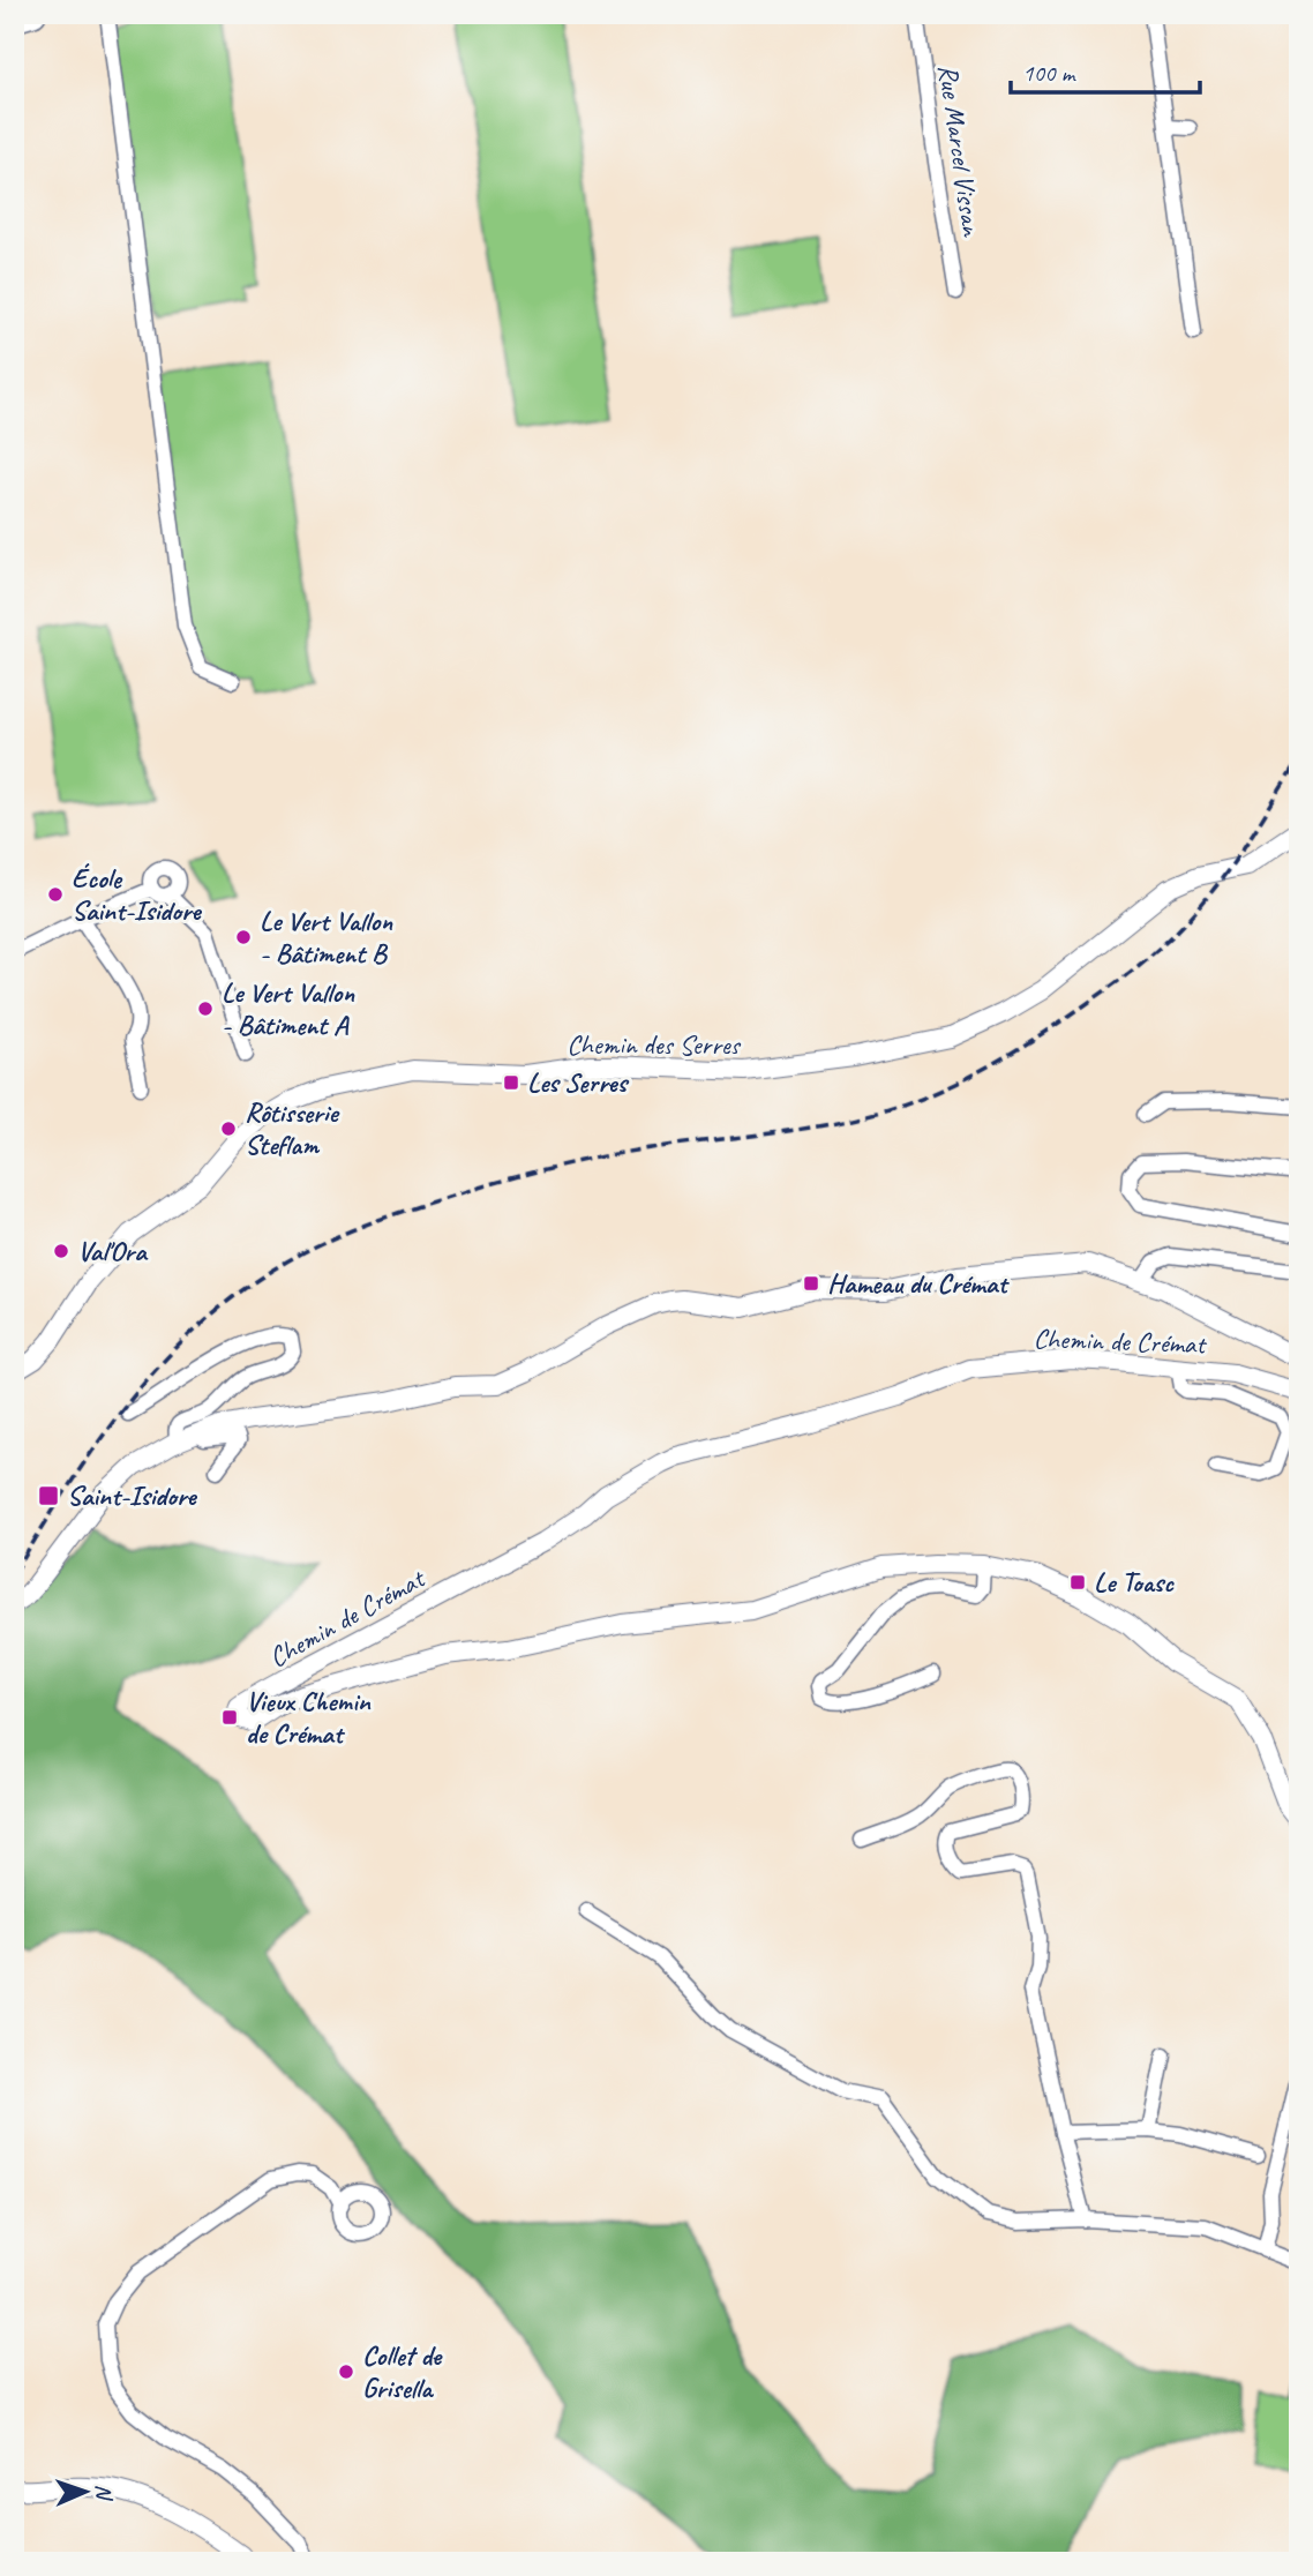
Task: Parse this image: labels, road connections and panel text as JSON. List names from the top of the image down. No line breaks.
{"streets":{"street":["Rue Marcel Vissan","Chemin des Serres","Chemin de Crémat"]},"places":{"other":["École Saint-Isidore","Le Vert Vallon - Bâtiment B","Le Vert Vallon - Bâtiment A","Rôtisserie Steflam","Val'Ora","Collet de Grisella"],"transit":["Les Serres","Hameau du Crémat","Saint-Isidore","Le Toasc","Vieux Chemin de Crémat"]},"scale_bar":"100 m","north":"right"}
